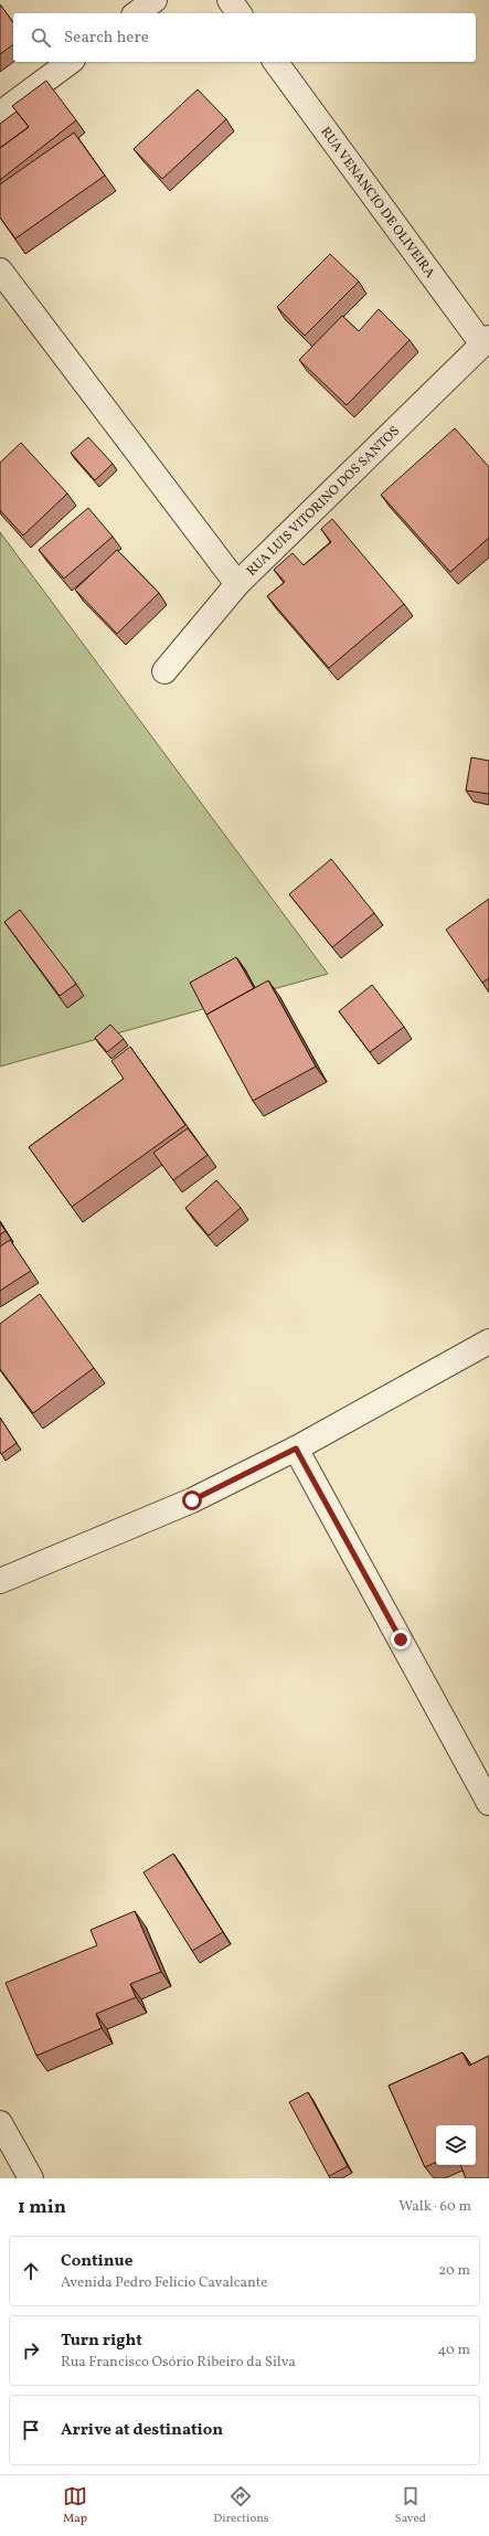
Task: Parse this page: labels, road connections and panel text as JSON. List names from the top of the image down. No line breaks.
{"streets":{"street":["RUA VENANCIO DE OLIVEIRA","RUA LUIS VITORINO DOS SANTOS"]},"crossings":[["RUA VENANCIO DE OLIVEIRA","RUA LUIS VITORINO DOS SANTOS"]],"page":{"search":"Search here","heading":["1 min","Walk · 60 m"],"list":[["Continue","Avenida Pedro Felício Cavalcante","20 m"],["Turn right","Rua Francisco Osório Ribeiro da Silva","40 m"],"Arrive at destination"],"nav":["Map","Directions","Saved"]}}
